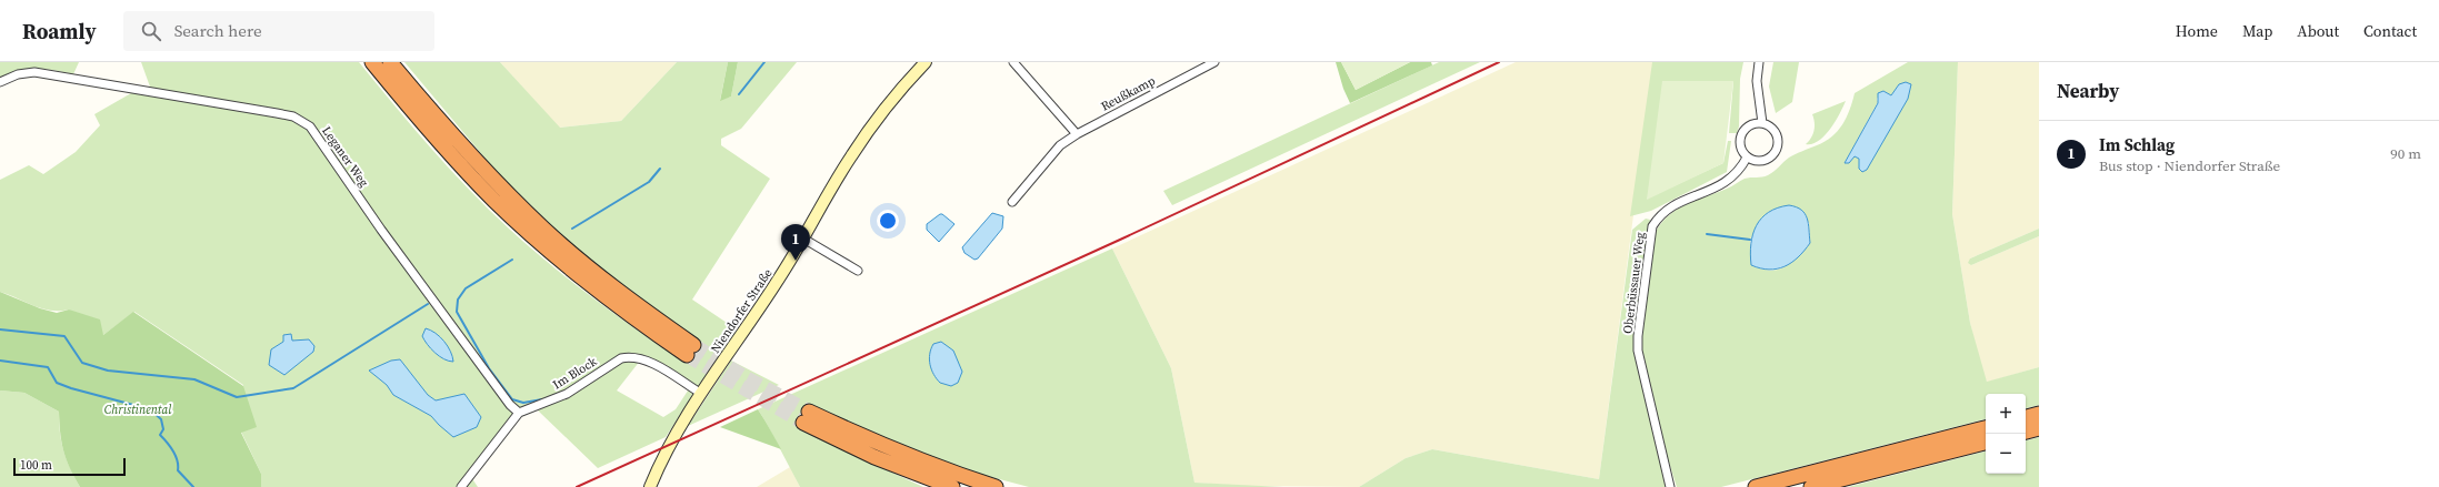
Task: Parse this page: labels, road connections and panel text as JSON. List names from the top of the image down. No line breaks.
{"streets":{"main road":["Niendorfer Straße"],"street":["Reußkamp","Leganer Weg","Oberbüssauer Weg","Im Block"]},"crossings":[["Leganer Weg","Im Block"],["Niendorfer Straße","Im Block"]],"parks":["Christinental"],"scale_bar":"100 m","page":{"header":"Roamly","search":"Search here","nav":["Home","Map","About","Contact"],"heading":"Nearby","list":[{"mark":"1","name":"Im Schlag","note":"Bus stop · Niendorfer Straße","value":"90 m"}],"pins":"1","map_buttons":["+","−"],"scale":"100 m"}}
